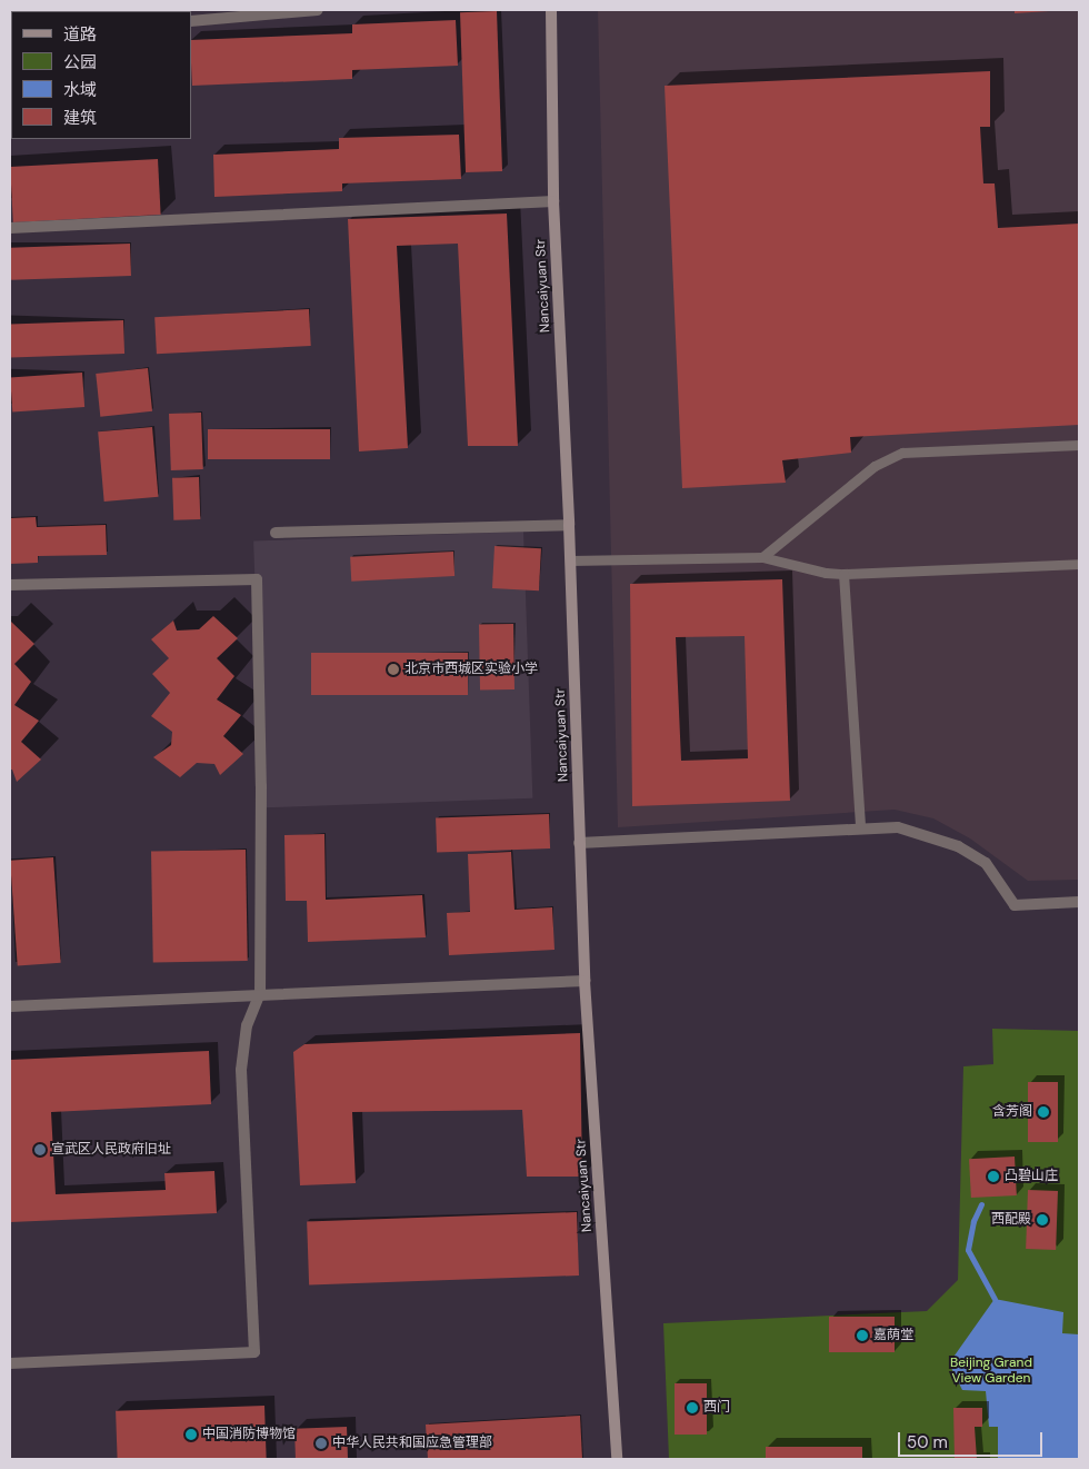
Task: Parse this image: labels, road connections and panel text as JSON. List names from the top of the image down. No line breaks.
{"streets":{"street":["Nancaiyuan Str"]},"parks":["Beijing Grand View Garden"],"places":["北京市西城区实验小学","含芳阁","宣武区人民政府旧址","凸碧山庄","西配殿","嘉荫堂","西门","中国消防博物馆","中华人民共和国应急管理部"],"legend":["道路","公园","水域","建筑"],"scale_bar":"50 m"}
